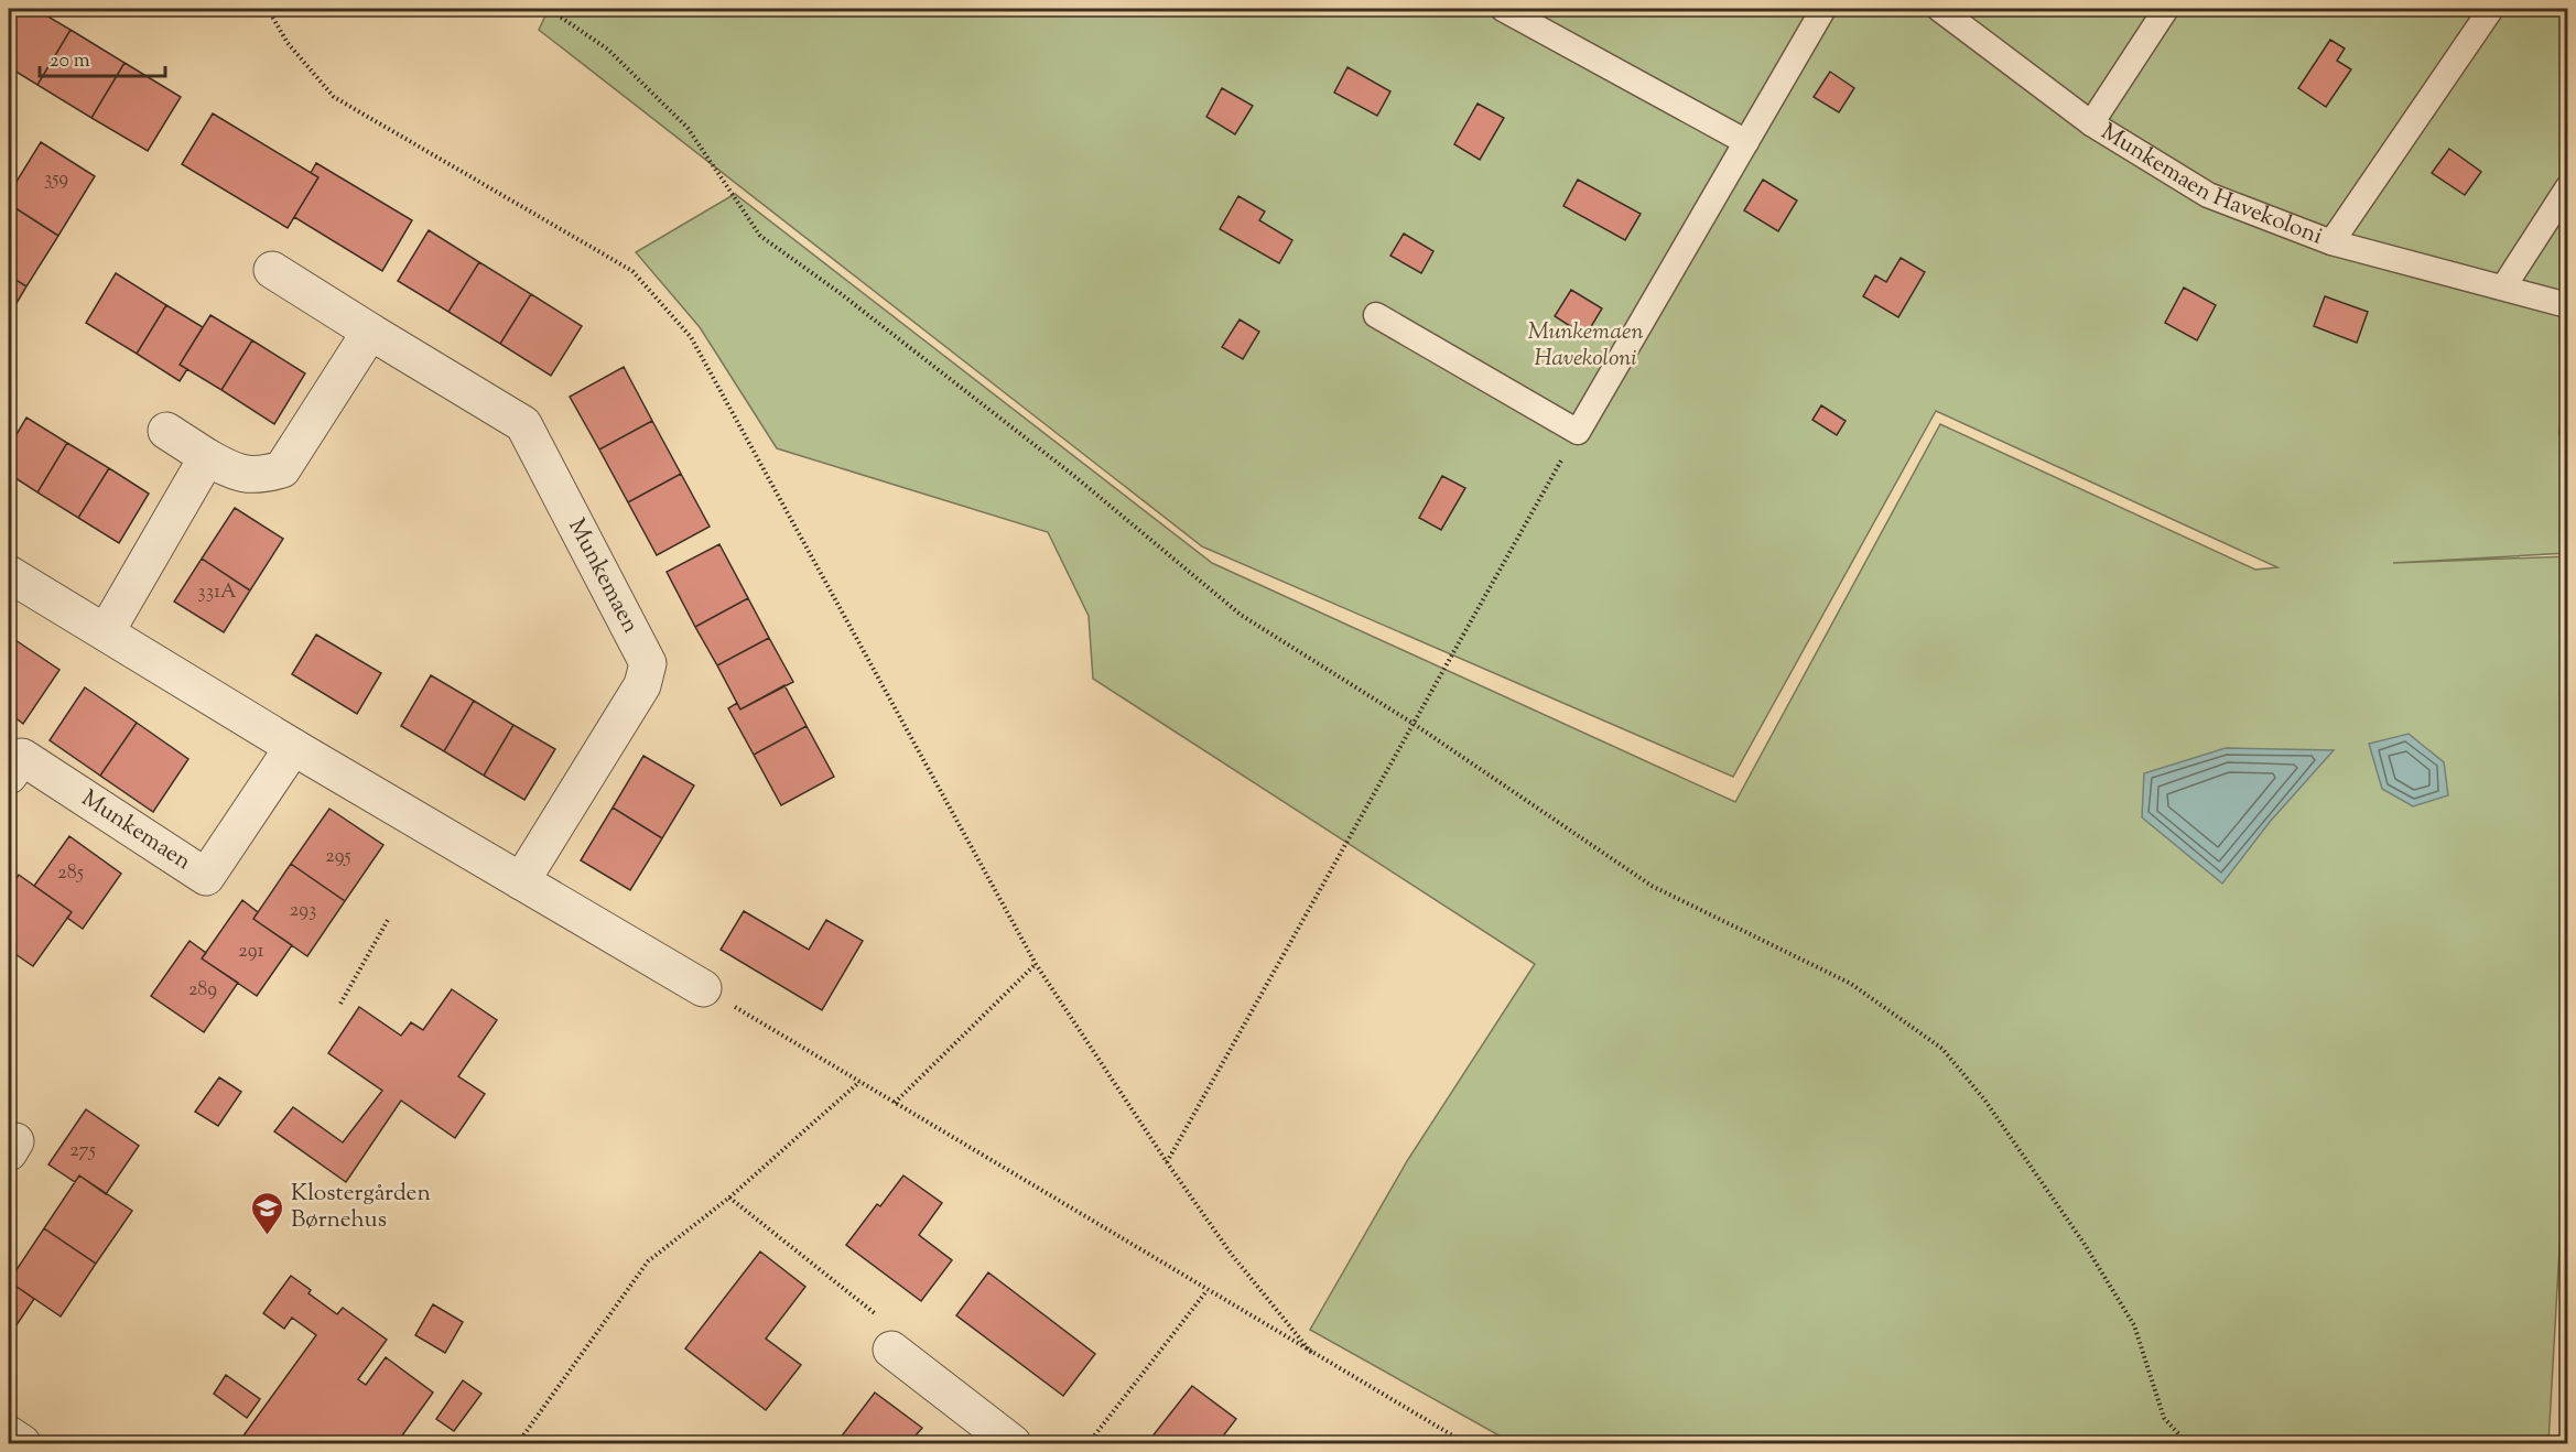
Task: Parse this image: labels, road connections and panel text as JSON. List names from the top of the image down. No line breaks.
{"streets":{"street":["Munkemaen"],"lane":["Munkemaen Havekoloni"]},"parks":["Munkemaen Havekoloni"],"places":{"school or university":["Klostergården Børnehus"]},"house_numbers":["359","331A","295","285","293","291","289","275"],"scale_bar":"20 m"}
